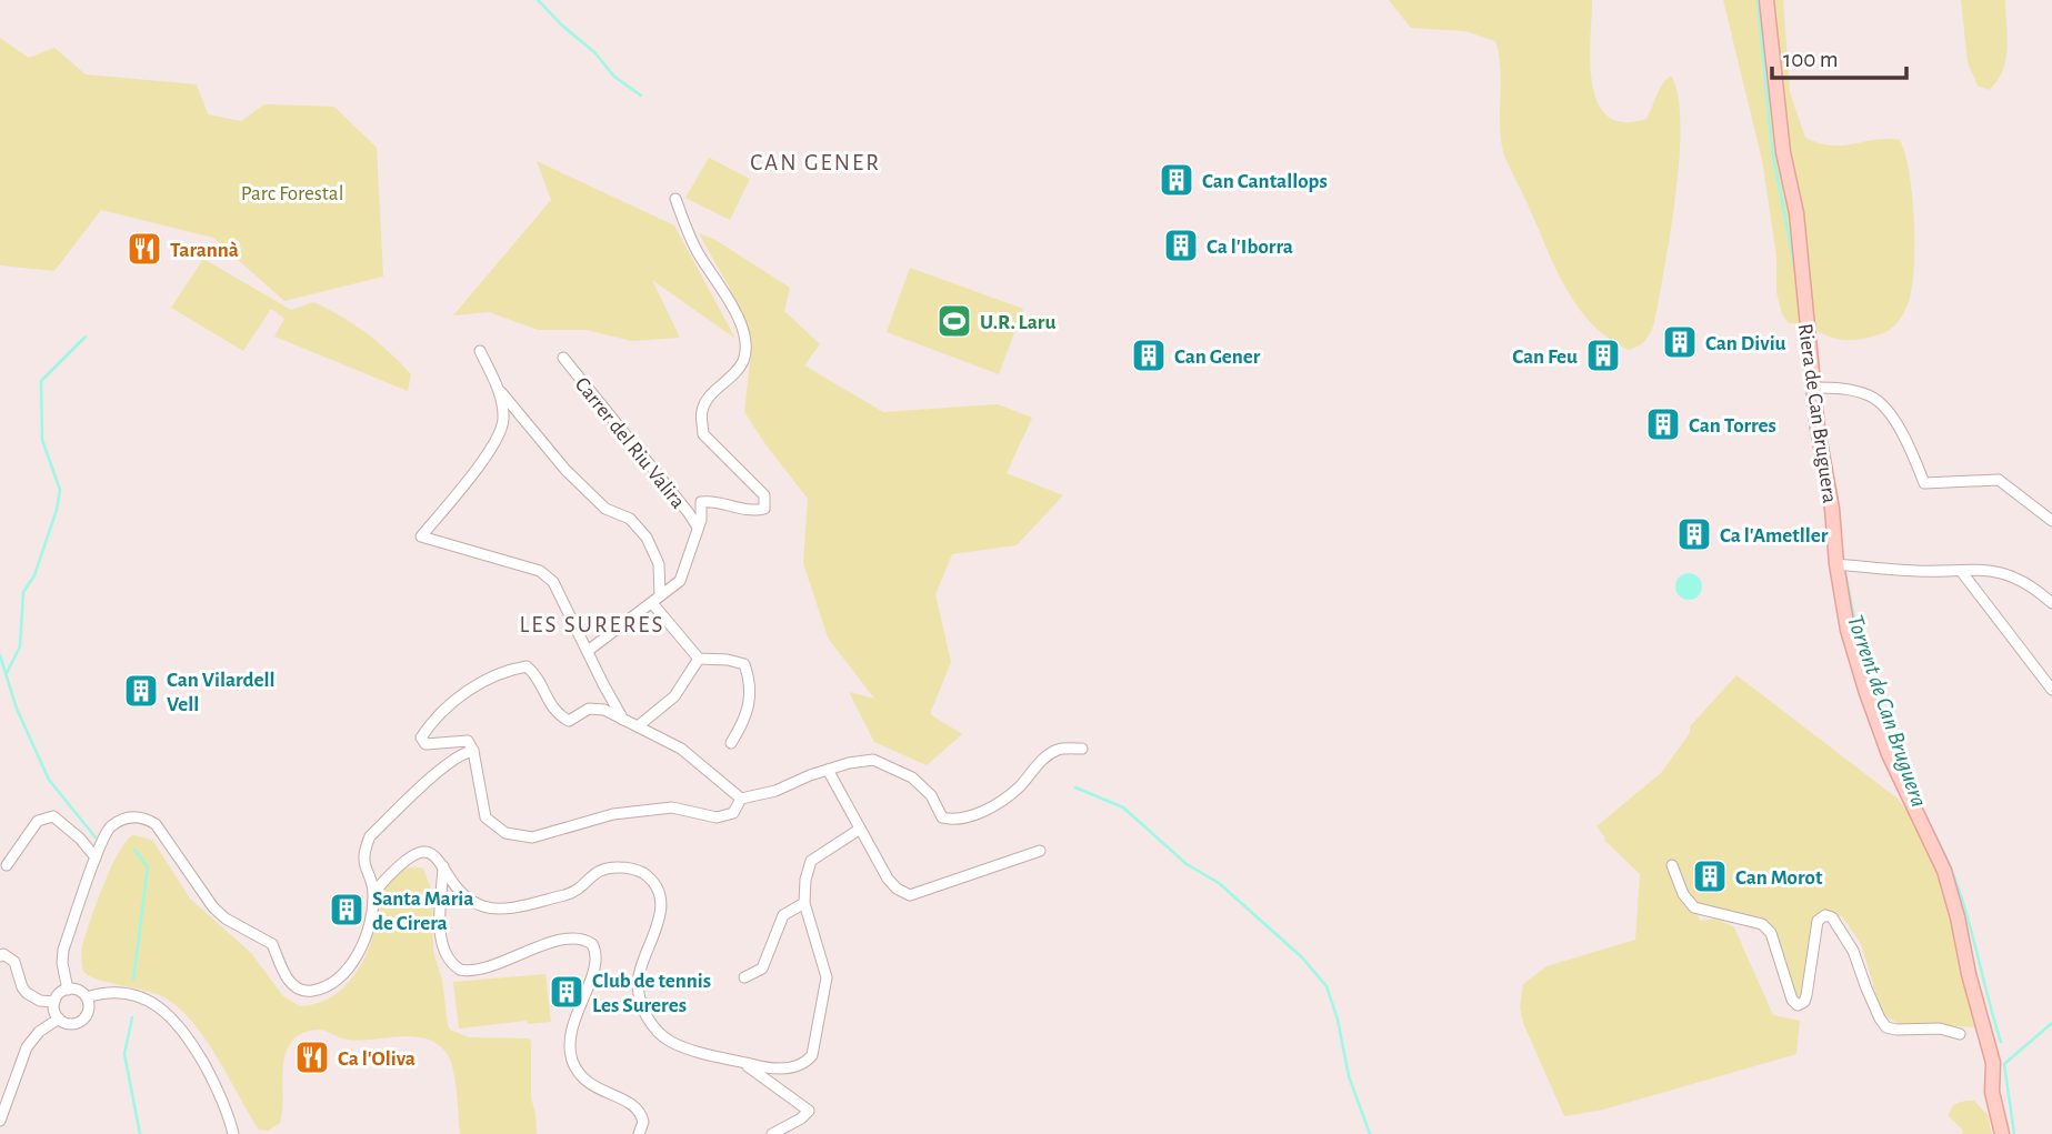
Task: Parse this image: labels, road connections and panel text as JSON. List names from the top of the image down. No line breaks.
{"streets":{"street":["Riera de Can Bruguera","Carrer del Riu Valira"]},"districts":["CAN GENER","LES SURERES"],"water":["Torrent de Can Bruguera"],"parks":["Parc Forestal"],"places":{"building":["Can Cantallops","Ca l'Iborra","Can Diviu","Can Gener","Can Feu","Can Torres","Ca l'Ametller","Can Vilardell Vell","Can Morot","Santa Maria de Cirera","Club de tennis Les Sureres"],"restaurant":["Tarannà","Ca l'Oliva"],"sports":["U.R. Laru"]},"scale_bar":"100 m"}
